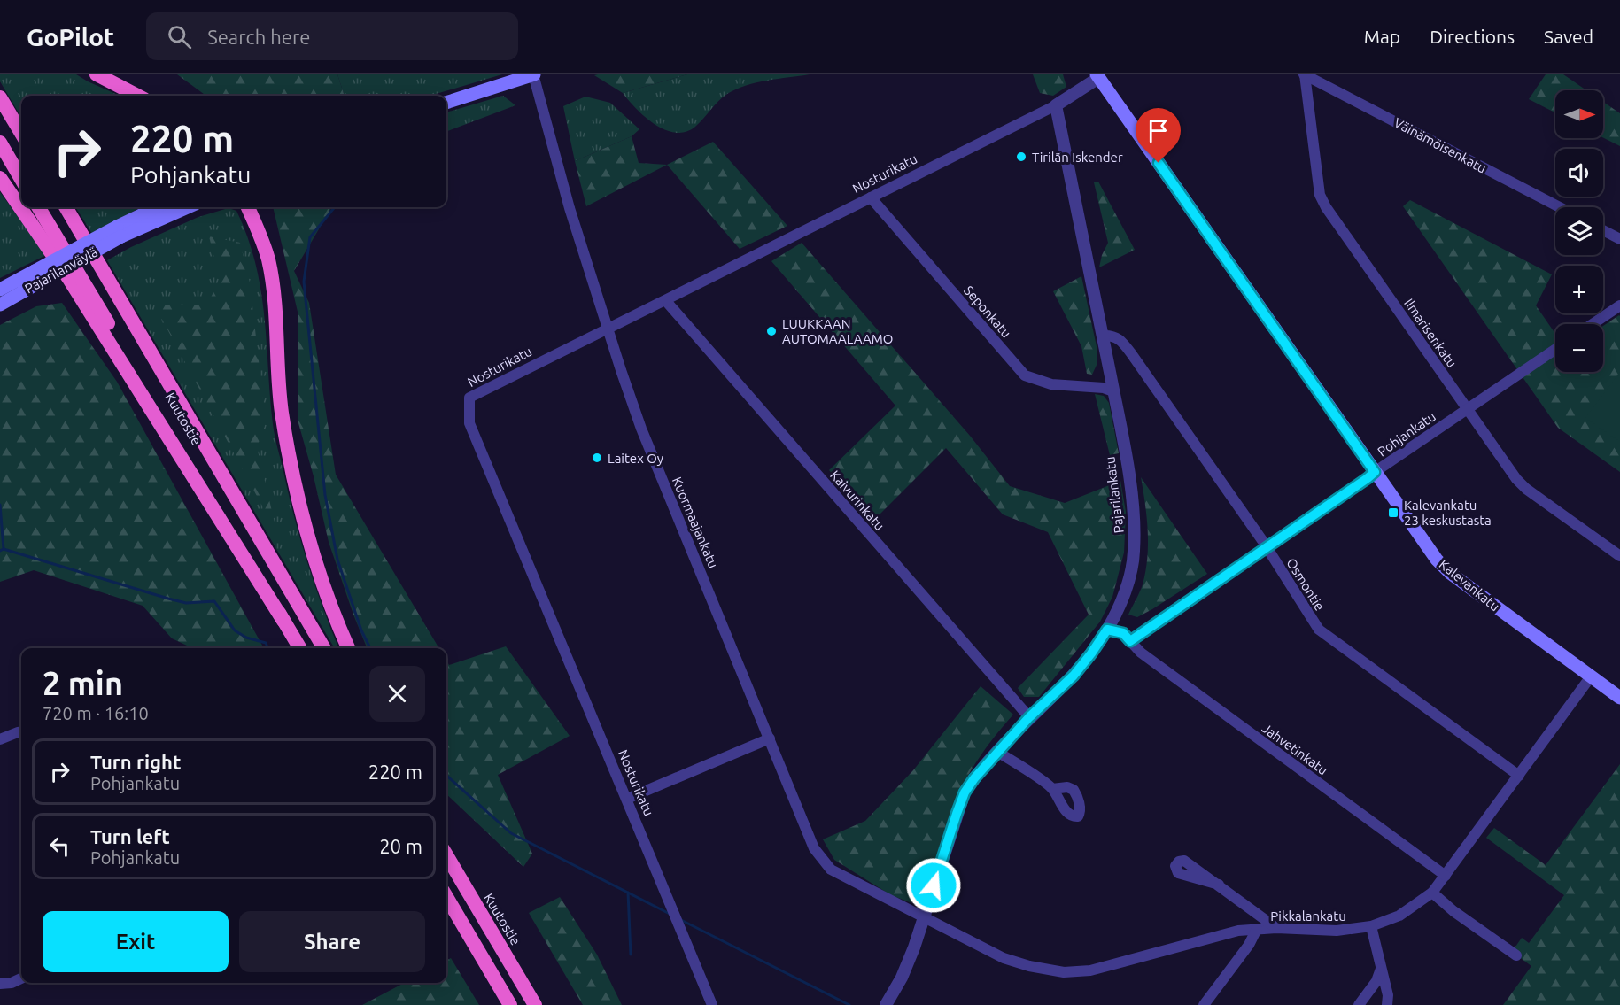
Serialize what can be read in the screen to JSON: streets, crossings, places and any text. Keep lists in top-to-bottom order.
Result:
{
  "streets": {
    "highway": ["Kuutostie"],
    "main road": ["Pajarilanväylä", "Kalevankatu"],
    "street": [
      "Väinämöisenkatu",
      "Nosturikatu",
      "Seponkatu",
      "Ilmarisenkatu",
      "Pohjankatu",
      "Pajarilankatu",
      "Kaivurinkatu",
      "Kuormaajankatu",
      "Osmontie",
      "Jahvetinkatu",
      "Pikkalankatu"
    ]
  },
  "crossings": [
    ["Väinämöisenkatu", "Ilmarisenkatu"],
    ["Nosturikatu", "Seponkatu"],
    ["Nosturikatu", "Pajarilankatu"],
    ["Nosturikatu", "Kaivurinkatu"],
    ["Nosturikatu", "Kuormaajankatu"],
    ["Nosturikatu", "Kalevankatu"],
    ["Seponkatu", "Pajarilankatu"],
    ["Ilmarisenkatu", "Pohjankatu"],
    ["Pohjankatu", "Osmontie"],
    ["Pohjankatu", "Kalevankatu"],
    ["Pohjankatu", "Jahvetinkatu"],
    ["Pajarilankatu", "Kaivurinkatu"],
    ["Pajarilankatu", "Kuormaajankatu"],
    ["Pajarilankatu", "Osmontie"],
    ["Pajarilankatu", "Pikkalankatu"],
    ["Kuormaajankatu", "Pikkalankatu"],
    ["Osmontie", "Pikkalankatu"],
    ["Kalevankatu", "Pikkalankatu"],
    ["Jahvetinkatu", "Pikkalankatu"]
  ],
  "places": {
    "other": ["Tirilän Iskender", "LUUKKAAN AUTOMAALAAMO", "Laitex Oy"],
    "transit": ["Kalevankatu 23 keskustasta"]
  },
  "north": "right",
  "page": {
    "header": "GoPilot",
    "search": "Search here",
    "nav": ["Map", "Directions", "Saved"],
    "map_buttons": ["+", "−"],
    "turn": ["220 m", "Pohjankatu"],
    "heading": ["2 min", "720 m · 16:10"],
    "list": [
      {
        "name": "Turn right",
        "note": "Pohjankatu",
        "value": "220 m"
      },
      {
        "name": "Turn left",
        "note": "Pohjankatu",
        "value": "20 m"
      }
    ],
    "buttons": ["Exit", "Share"]
  }
}
